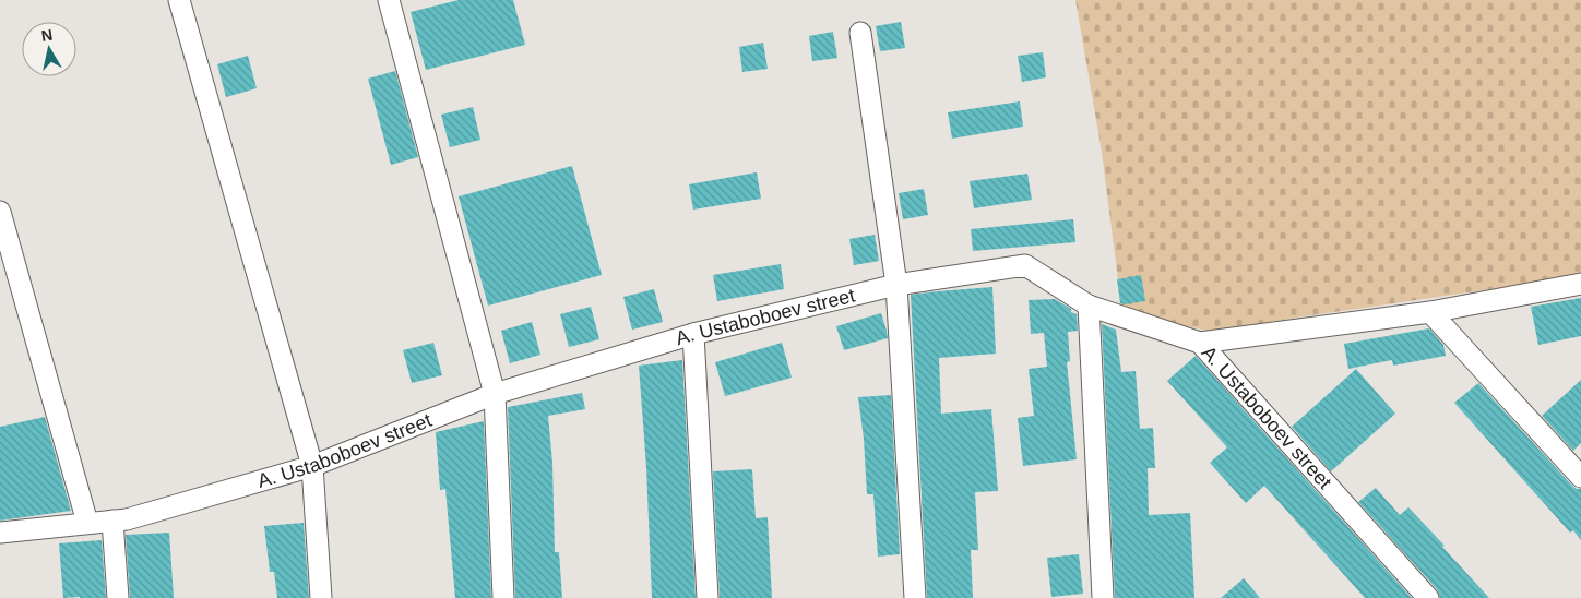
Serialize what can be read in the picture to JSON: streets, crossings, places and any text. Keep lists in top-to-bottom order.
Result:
{
  "streets": {
    "street": ["A. Ustaboboev street"]
  },
  "north": "top"
}
